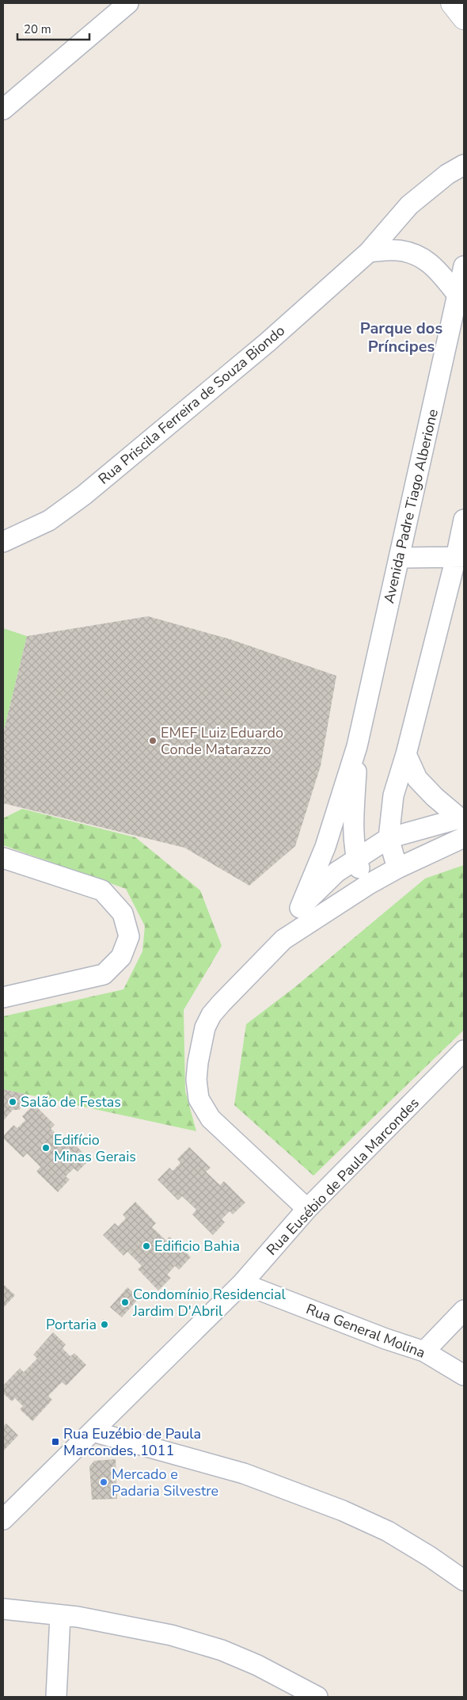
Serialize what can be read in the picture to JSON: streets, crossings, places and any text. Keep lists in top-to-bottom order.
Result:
{
  "streets": {
    "street": [
      "Rua Priscila Ferreira de Souza Biondo",
      "Avenida Padre Tiago Alberione",
      "Rua Eusébio de Paula Marcondes",
      "Rua General Molina"
    ]
  },
  "crossings": [
    ["Rua Eusébio de Paula Marcondes", "Rua General Molina"]
  ],
  "districts": ["Parque dos Príncipes"],
  "places": {
    "other": [
      "EMEF Luiz Eduardo Conde Matarazzo",
      "Salão de Festas",
      "Edifício Minas Gerais",
      "Edificio Bahia",
      "Condomínio Residencial Jardim D'Abril",
      "Portaria",
      "Mercado e Padaria Silvestre"
    ],
    "transit": ["Rua Euzébio de Paula Marcondes, 1011"]
  },
  "scale_bar": "20 m"
}
